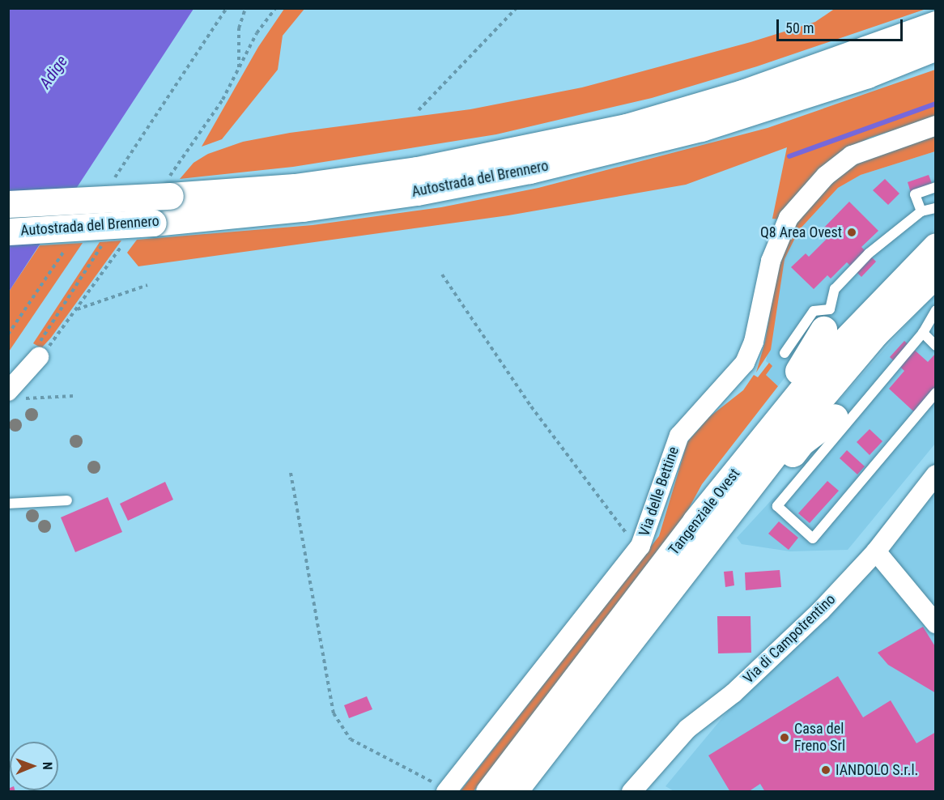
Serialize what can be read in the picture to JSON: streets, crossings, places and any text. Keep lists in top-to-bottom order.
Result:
{
  "streets": {
    "highway": ["Autostrada del Brennero", "Tangenziale Ovest"],
    "street": ["Via delle Bettine", "Via di Campotrentino"]
  },
  "water": ["Adige"],
  "places": ["Q8 Area Ovest", "Casa del Freno Srl", "IANDOLO S.r.l."],
  "scale_bar": "50 m",
  "north": "right"
}
